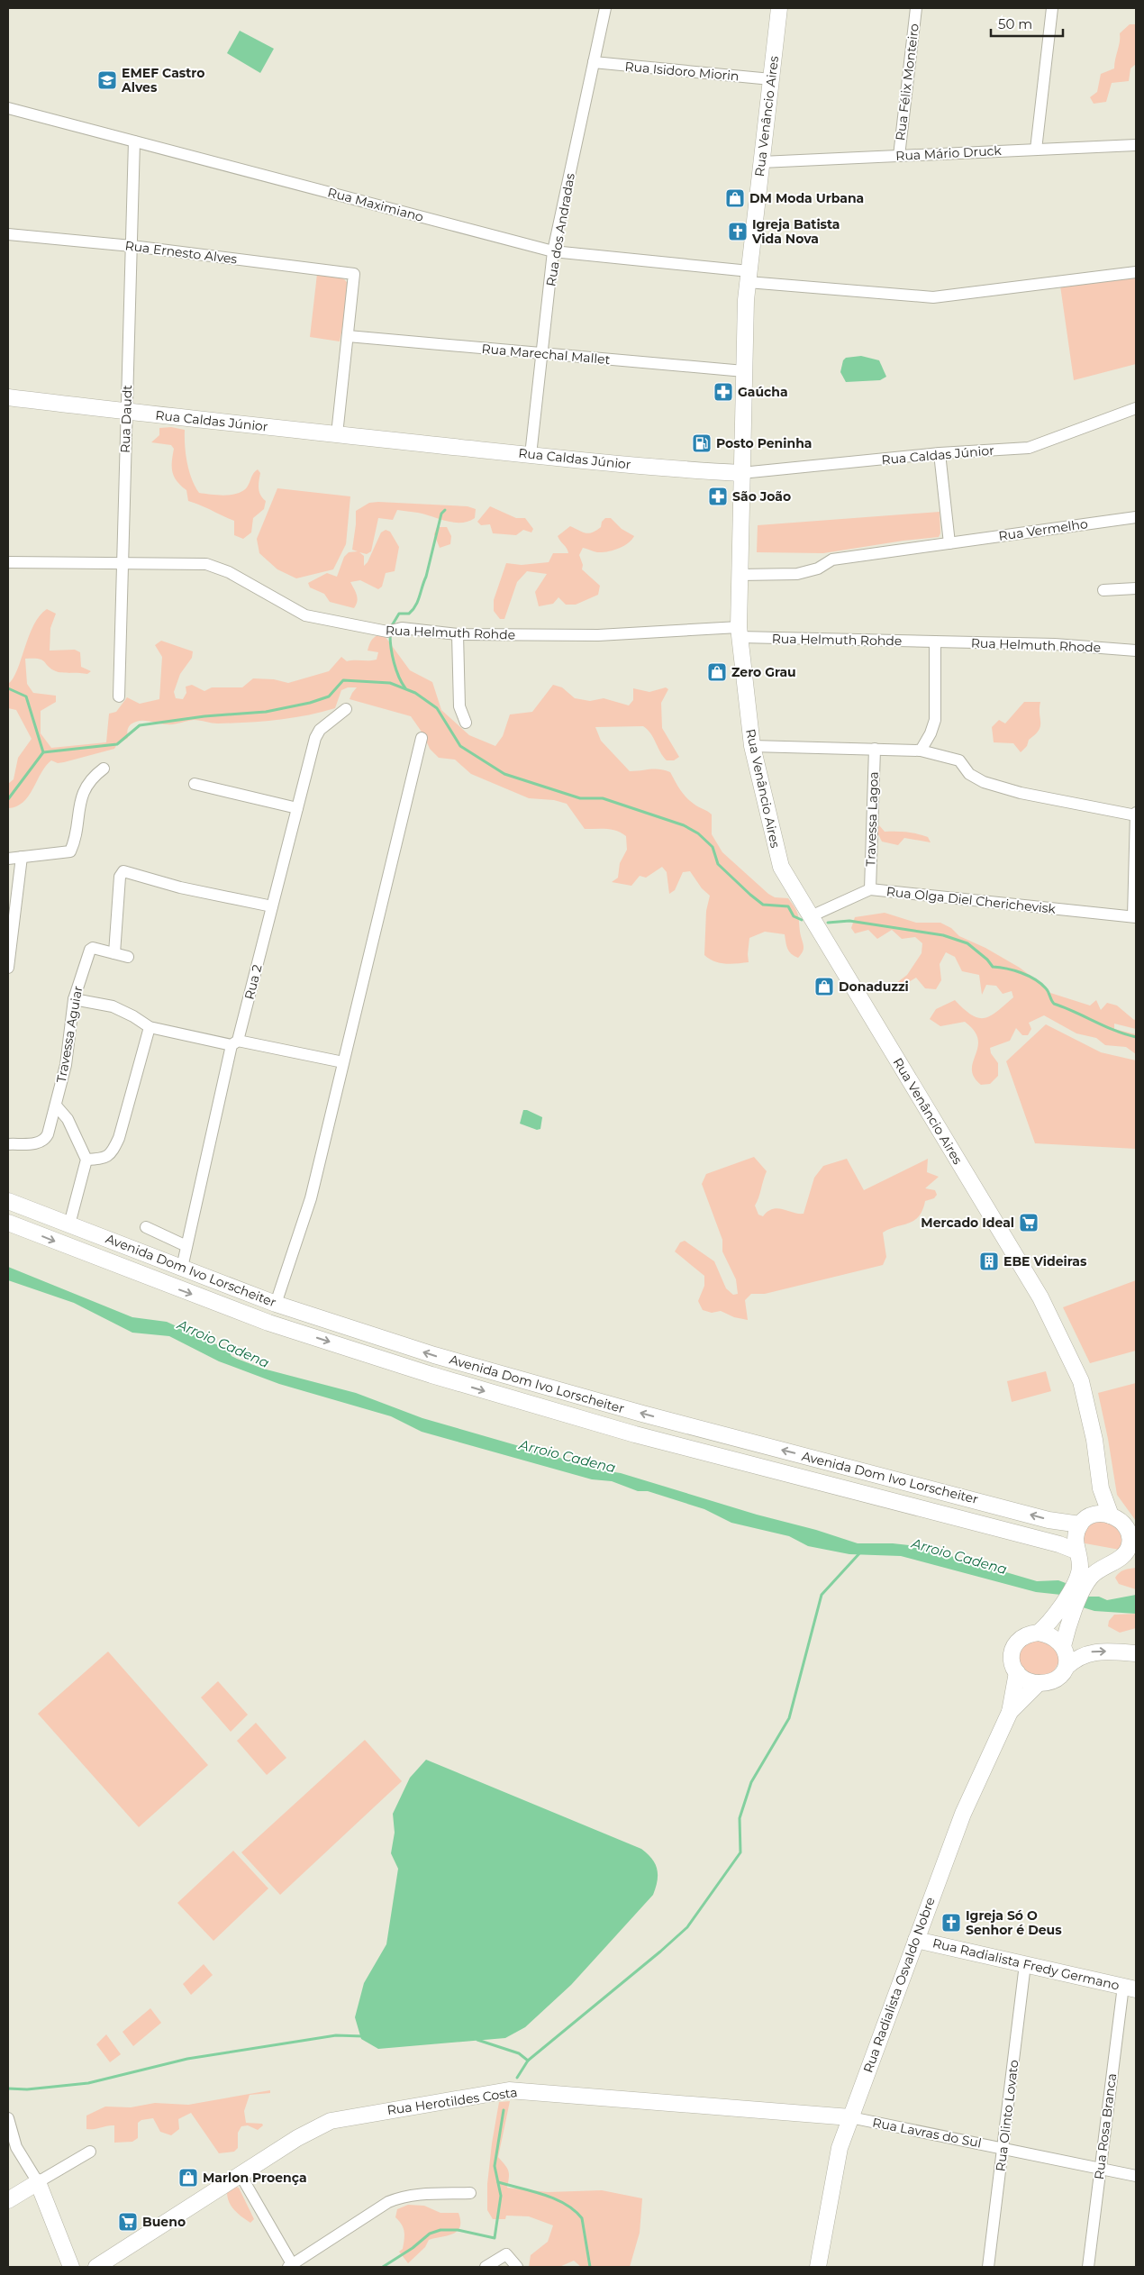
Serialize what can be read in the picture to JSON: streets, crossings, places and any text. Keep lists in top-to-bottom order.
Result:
{
  "streets": {
    "street": [
      "Rua Isidoro Miorin",
      "Rua Félix Monteiro",
      "Rua Venâncio Aires",
      "Rua Mário Druck",
      "Rua Maximiano",
      "Rua dos Andradas",
      "Rua Ernesto Alves",
      "Rua Marechal Mallet",
      "Rua Daudt",
      "Rua Caldas Júnior",
      "Rua Vermelho",
      "Rua Helmuth Rohde",
      "Rua Helmuth Rhode",
      "Travessa Lagoa",
      "Rua Olga Diel Cherichevisk",
      "Rua 2",
      "Travessa Aguiar",
      "Avenida Dom Ivo Lorscheiter",
      "Rua Radialista Fredy Germano",
      "Rua Radialista Osvaldo Nobre",
      "Rua Herotildes Costa",
      "Rua Olinto Lovato",
      "Rua Rosa Branca",
      "Rua Lavras do Sul"
    ]
  },
  "crossings": [
    ["Rua Isidoro Miorin", "Rua Venâncio Aires"],
    ["Rua Isidoro Miorin", "Rua dos Andradas"],
    ["Rua Félix Monteiro", "Rua Mário Druck"],
    ["Rua Venâncio Aires", "Rua Mário Druck"],
    ["Rua Venâncio Aires", "Rua Maximiano"],
    ["Rua Venâncio Aires", "Rua Marechal Mallet"],
    ["Rua Venâncio Aires", "Rua Caldas Júnior"],
    ["Rua Venâncio Aires", "Rua Vermelho"],
    ["Rua Venâncio Aires", "Rua Helmuth Rohde"],
    ["Rua Venâncio Aires", "Rua Olga Diel Cherichevisk"],
    ["Rua Venâncio Aires", "Avenida Dom Ivo Lorscheiter"],
    ["Rua Maximiano", "Rua dos Andradas"],
    ["Rua Maximiano", "Rua Daudt"],
    ["Rua dos Andradas", "Rua Marechal Mallet"],
    ["Rua dos Andradas", "Rua Caldas Júnior"],
    ["Rua Ernesto Alves", "Rua Marechal Mallet"],
    ["Rua Ernesto Alves", "Rua Daudt"],
    ["Rua Daudt", "Rua Caldas Júnior"],
    ["Rua Daudt", "Rua Helmuth Rohde"],
    ["Rua Helmuth Rohde", "Rua Helmuth Rhode"],
    ["Travessa Lagoa", "Rua Olga Diel Cherichevisk"],
    ["Rua 2", "Avenida Dom Ivo Lorscheiter"],
    ["Rua Radialista Fredy Germano", "Rua Radialista Osvaldo Nobre"],
    ["Rua Radialista Fredy Germano", "Rua Olinto Lovato"],
    ["Rua Radialista Fredy Germano", "Rua Rosa Branca"],
    ["Rua Radialista Osvaldo Nobre", "Rua Herotildes Costa"],
    ["Rua Radialista Osvaldo Nobre", "Rua Lavras do Sul"],
    ["Rua Herotildes Costa", "Rua Lavras do Sul"],
    ["Rua Olinto Lovato", "Rua Lavras do Sul"],
    ["Rua Rosa Branca", "Rua Lavras do Sul"]
  ],
  "water": ["Arroio Cadena"],
  "places": {
    "school or university": ["EMEF Castro Alves"],
    "shop": [
      "DM Moda Urbana",
      "Zero Grau",
      "Donaduzzi",
      "Marlon Proença"
    ],
    "church": ["Igreja Batista Vida Nova", "Igreja Só O Senhor é Deus"],
    "pharmacy": ["Gaúcha", "São João"],
    "fuel station": ["Posto Peninha"],
    "supermarket": ["Mercado Ideal", "Bueno"],
    "building": ["EBE Videiras"]
  },
  "scale_bar": "50 m"
}
